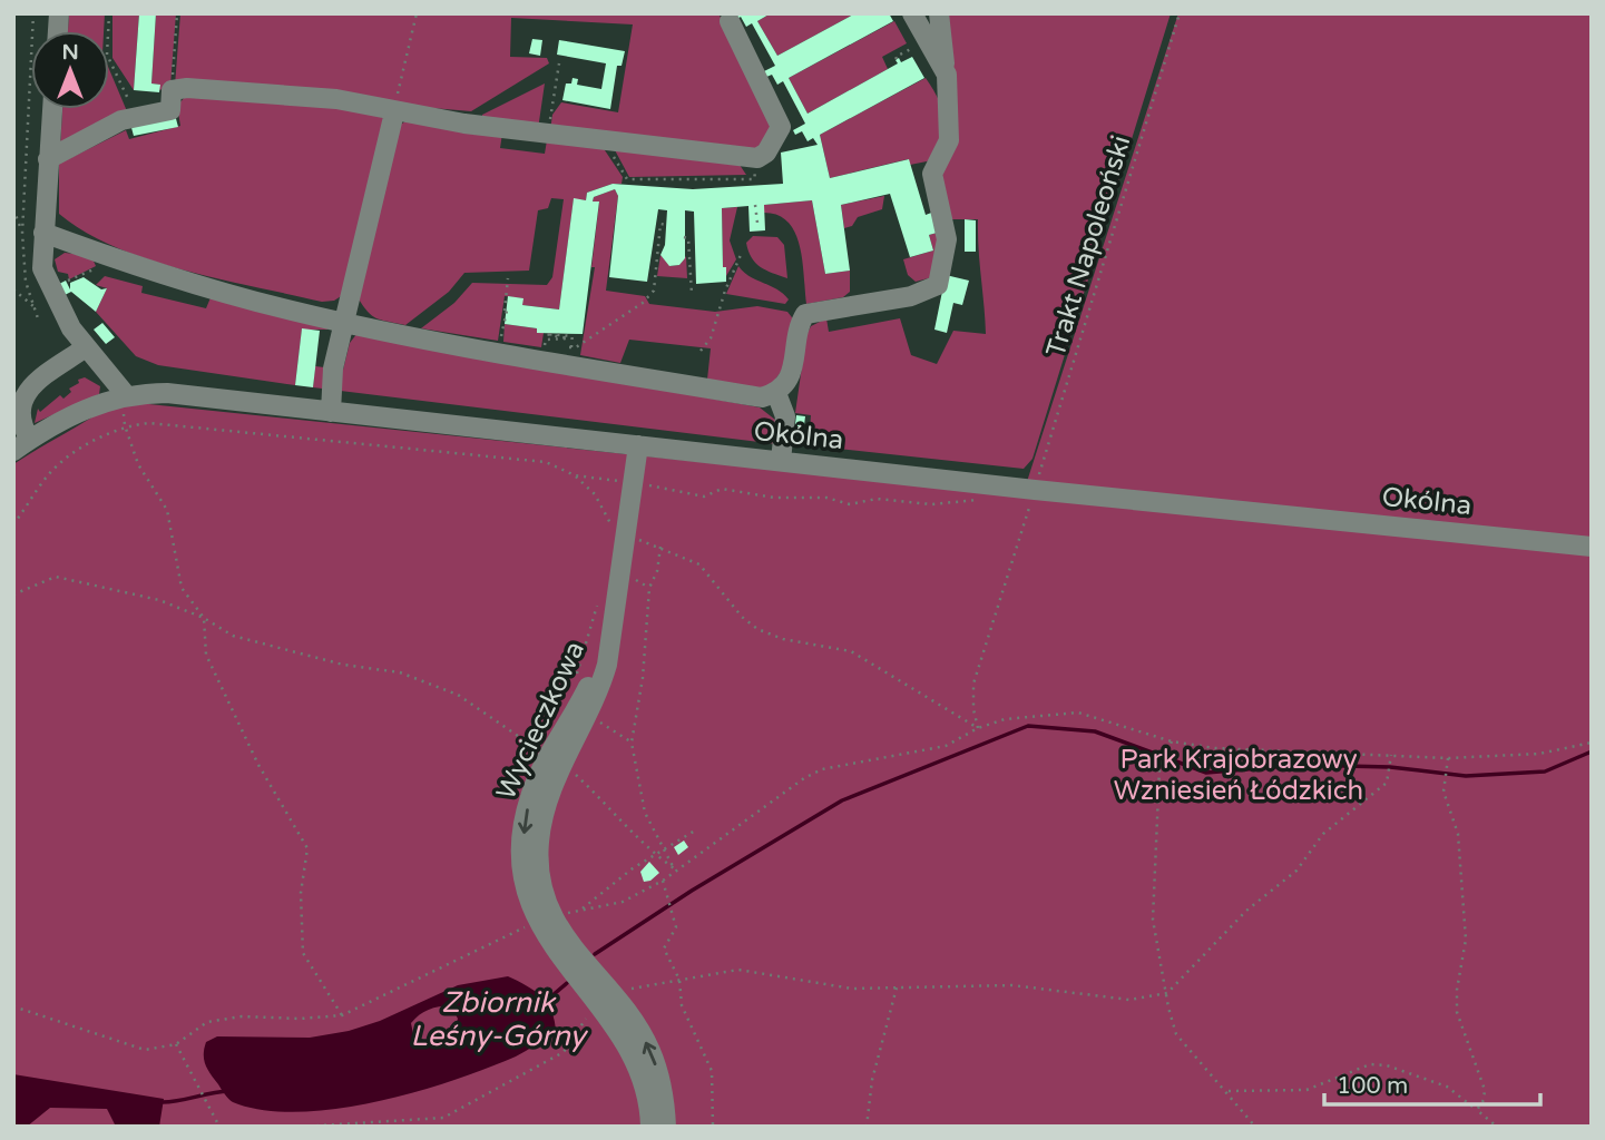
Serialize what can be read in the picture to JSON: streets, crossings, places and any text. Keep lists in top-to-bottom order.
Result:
{
  "streets": {
    "street": ["Okólna", "Wycieczkowa"],
    "path": ["Trakt Napoleoński"]
  },
  "crossings": [
    ["Trakt Napoleoński", "Okólna"],
    ["Okólna", "Wycieczkowa"]
  ],
  "water": ["Zbiornik Leśny-Górny"],
  "parks": ["Park Krajobrazowy Wzniesień Łódzkich"],
  "scale_bar": "100 m",
  "north": "top"
}
